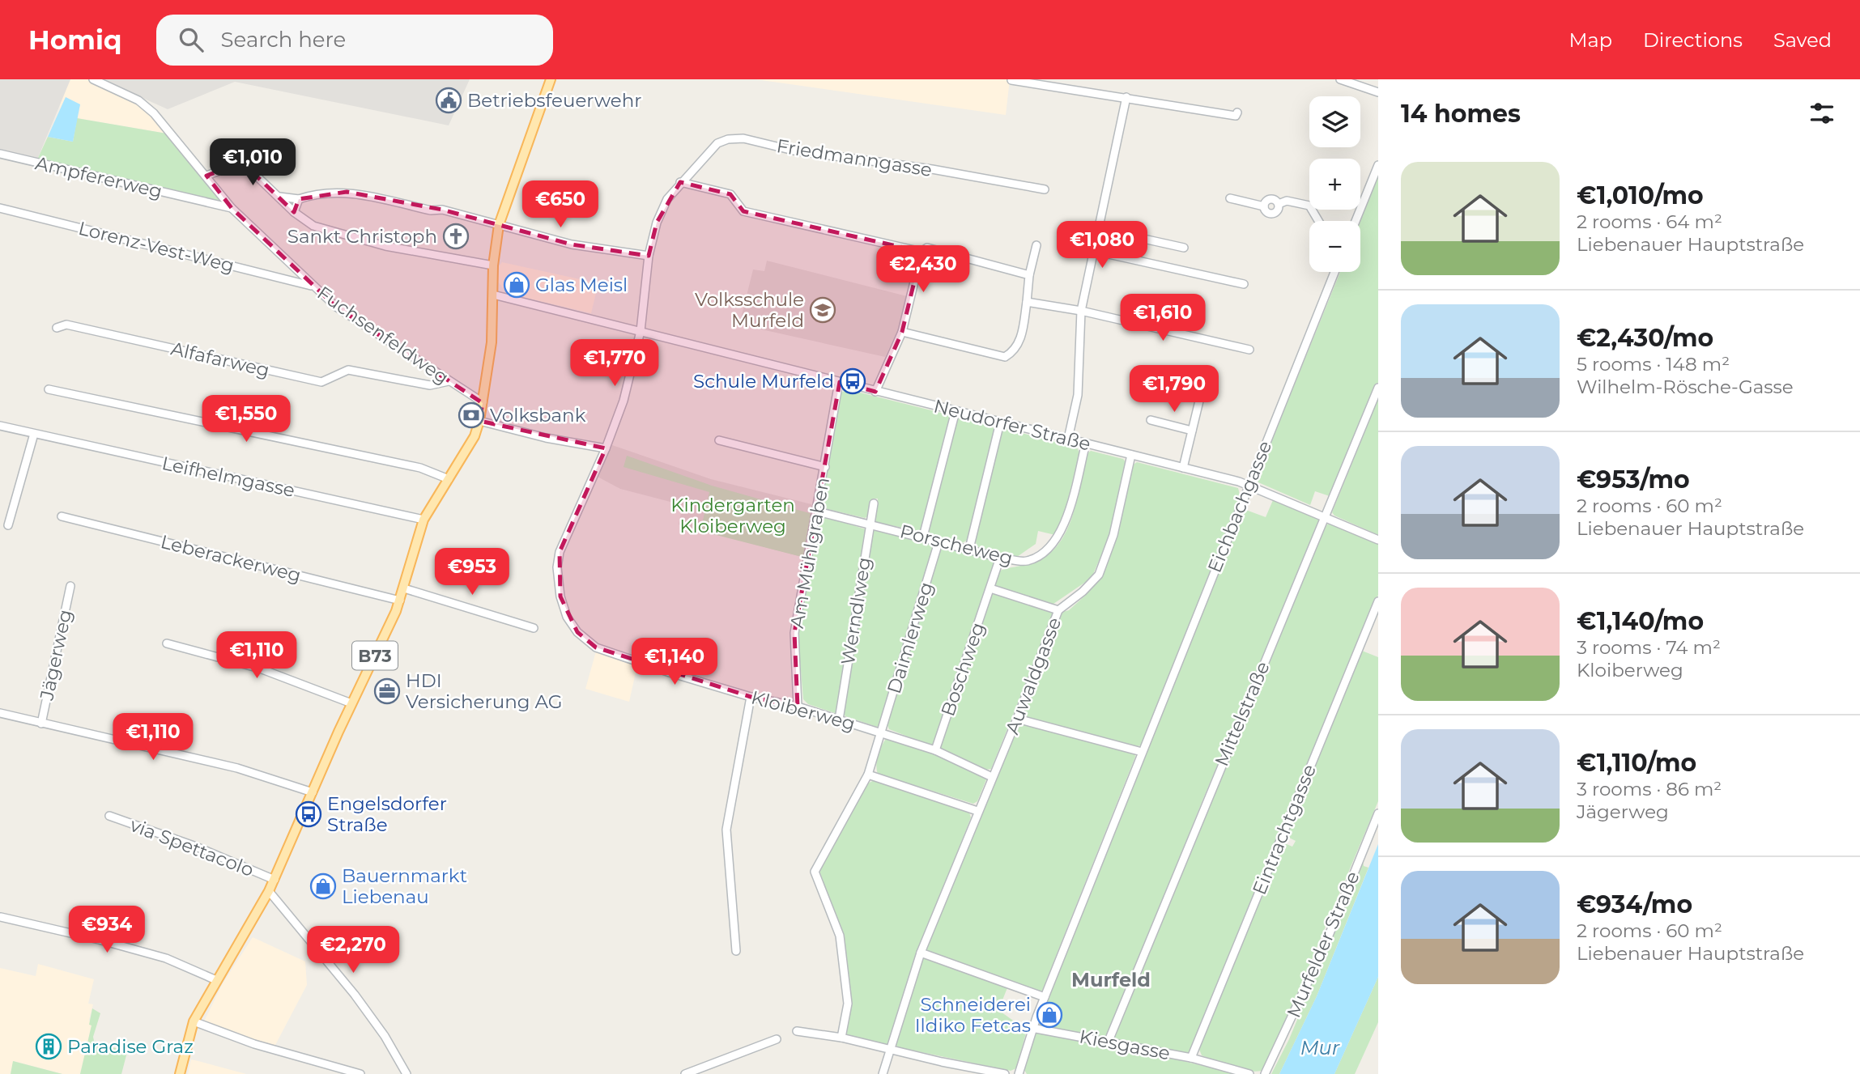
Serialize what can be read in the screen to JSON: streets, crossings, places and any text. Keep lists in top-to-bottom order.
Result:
{
  "streets": {
    "main road": ["B73"],
    "street": [
      "Friedmanngasse",
      "Ampfererweg",
      "Lorenz-Vest-Weg",
      "Fuchsenfeldweg",
      "Alfafarweg",
      "Neudorfer Straße",
      "Leifhelmgasse",
      "Eichbachgasse",
      "Porscheweg",
      "Am Mühlgraben",
      "Leberackerweg",
      "Werndlweg",
      "Daimlerweg",
      "Jägerweg",
      "Boschweg",
      "Auwaldgasse",
      "Kloiberweg",
      "Mittelstraße",
      "Eintrachtgasse",
      "via Spettacolo",
      "Murfelder Straße",
      "Kiesgasse"
    ]
  },
  "crossings": [
    ["Ampfererweg", "Fuchsenfeldweg"],
    ["Lorenz-Vest-Weg", "Fuchsenfeldweg"],
    ["Fuchsenfeldweg", "Alfafarweg"],
    ["Fuchsenfeldweg", "B73"],
    ["Neudorfer Straße", "Eichbachgasse"],
    ["Neudorfer Straße", "Porscheweg"],
    ["Neudorfer Straße", "Am Mühlgraben"],
    ["Neudorfer Straße", "B73"],
    ["Neudorfer Straße", "Auwaldgasse"],
    ["Neudorfer Straße", "Mittelstraße"],
    ["Leifhelmgasse", "B73"],
    ["Eichbachgasse", "Kiesgasse"],
    ["Porscheweg", "Am Mühlgraben"],
    ["Porscheweg", "Werndlweg"],
    ["Porscheweg", "Daimlerweg"],
    ["Porscheweg", "Boschweg"],
    ["Am Mühlgraben", "Kloiberweg"],
    ["Leberackerweg", "B73"],
    ["Werndlweg", "Kloiberweg"],
    ["Daimlerweg", "Kloiberweg"],
    ["Jägerweg", "B73"],
    ["B73", "via Spettacolo"],
    ["Boschweg", "Kloiberweg"],
    ["Auwaldgasse", "Kloiberweg"],
    ["Mittelstraße", "Kiesgasse"],
    ["Eintrachtgasse", "Kiesgasse"]
  ],
  "districts": ["Murfeld"],
  "water": ["Mur"],
  "parks": ["Kindergarten Kloiberweg"],
  "places": {
    "public building": ["Betriebsfeuerwehr"],
    "church": ["Sankt Christoph"],
    "shop": ["Glas Meisl", "Bauernmarkt Liebenau", "Schneiderei Ildiko Fetcas"],
    "school or university": ["Volksschule Murfeld"],
    "bus stop": ["Schule Murfeld", "Engelsdorfer Straße"],
    "bank": ["Volksbank"],
    "office": ["HDI Versicherung AG"],
    "building": ["Paradise Graz"]
  },
  "page": {
    "header": "Homiq",
    "search": "Search here",
    "nav": ["Map", "Directions", "Saved"],
    "heading": "14 homes",
    "map_buttons": ["+", "−"],
    "price": [
      "€1,010",
      "€650",
      "€1,080",
      "€2,430",
      "€1,610",
      "€1,770",
      "€1,790",
      "€1,550",
      "€953",
      "€1,110",
      "€1,140",
      "€1,110",
      "€934",
      "€2,270"
    ],
    "list": [
      {
        "name": "€1,010/mo",
        "note": "2 rooms · 64 m² · Liebenauer Hauptstraße"
      },
      {
        "name": "€2,430/mo",
        "note": "5 rooms · 148 m² · Wilhelm-Rösche-Gasse"
      },
      {
        "name": "€953/mo",
        "note": "2 rooms · 60 m² · Liebenauer Hauptstraße"
      },
      {
        "name": "€1,140/mo",
        "note": "3 rooms · 74 m² · Kloiberweg"
      },
      {
        "name": "€1,110/mo",
        "note": "3 rooms · 86 m² · Jägerweg"
      },
      {
        "name": "€934/mo",
        "note": "2 rooms · 60 m² · Liebenauer Hauptstraße"
      }
    ]
  }
}
